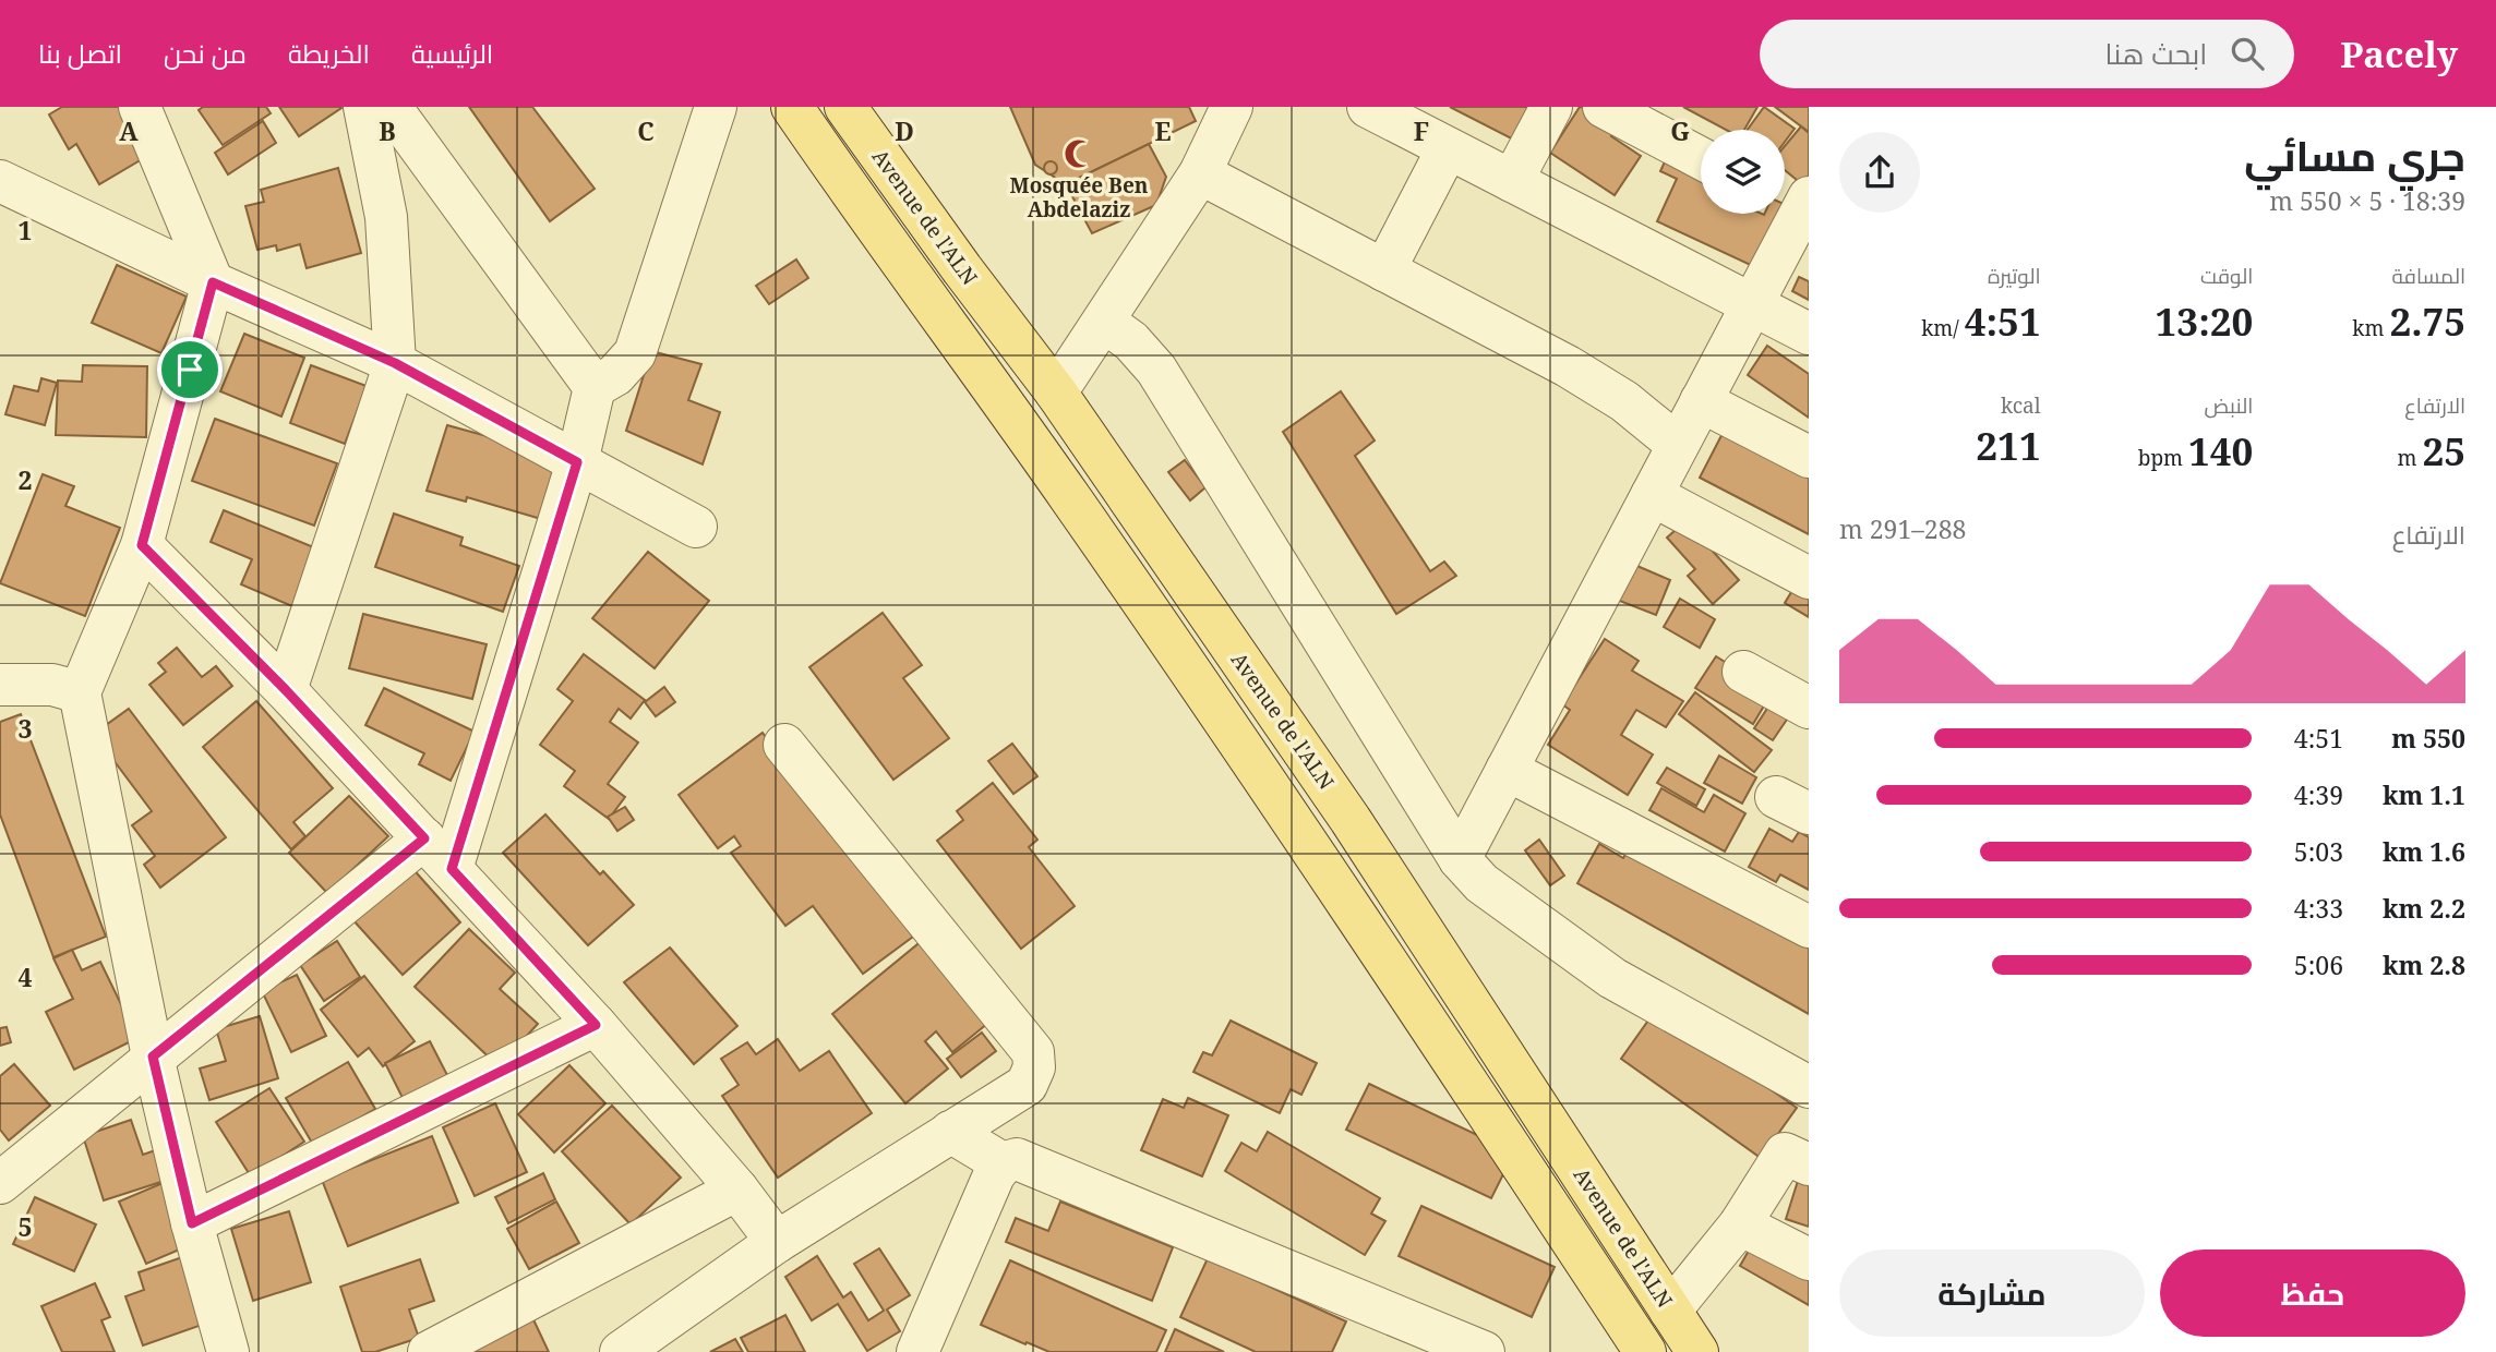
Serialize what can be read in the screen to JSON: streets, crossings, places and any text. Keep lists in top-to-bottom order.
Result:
{
  "streets": {
    "main road": ["Avenue de l'ALN"]
  },
  "places": {
    "mosque": ["Mosquée Ben Abdelaziz"]
  },
  "page": {
    "header": "Pacely",
    "search": "ابحث هنا",
    "nav": [
      "الرئيسية",
      "الخريطة",
      "من نحن",
      "اتصل بنا"
    ],
    "heading": ["جري مسائي", "18:39 · 5 × 550 m"],
    "stats": [
      ["المسافة", "2.75 km"],
      ["الوقت", "13:20"],
      ["الوتيرة", "4:51 /km"],
      ["الارتفاع", "25 m"],
      ["النبض", "140 bpm"],
      ["kcal", "211"]
    ],
    "chart": ["الارتفاع", "288–291 m"],
    "list": [
      {
        "name": "550 m",
        "note": "4:51"
      },
      {
        "name": "1.1 km",
        "note": "4:39"
      },
      {
        "name": "1.6 km",
        "note": "5:03"
      },
      {
        "name": "2.2 km",
        "note": "4:33"
      },
      {
        "name": "2.8 km",
        "note": "5:06"
      }
    ],
    "buttons": ["حفظ", "مشاركة"]
  },
  "grid": {
    "columns": [
      "A",
      "B",
      "C",
      "D",
      "E",
      "F",
      "G"
    ],
    "rows": [
      "1",
      "2",
      "3",
      "4",
      "5"
    ]
  }
}
